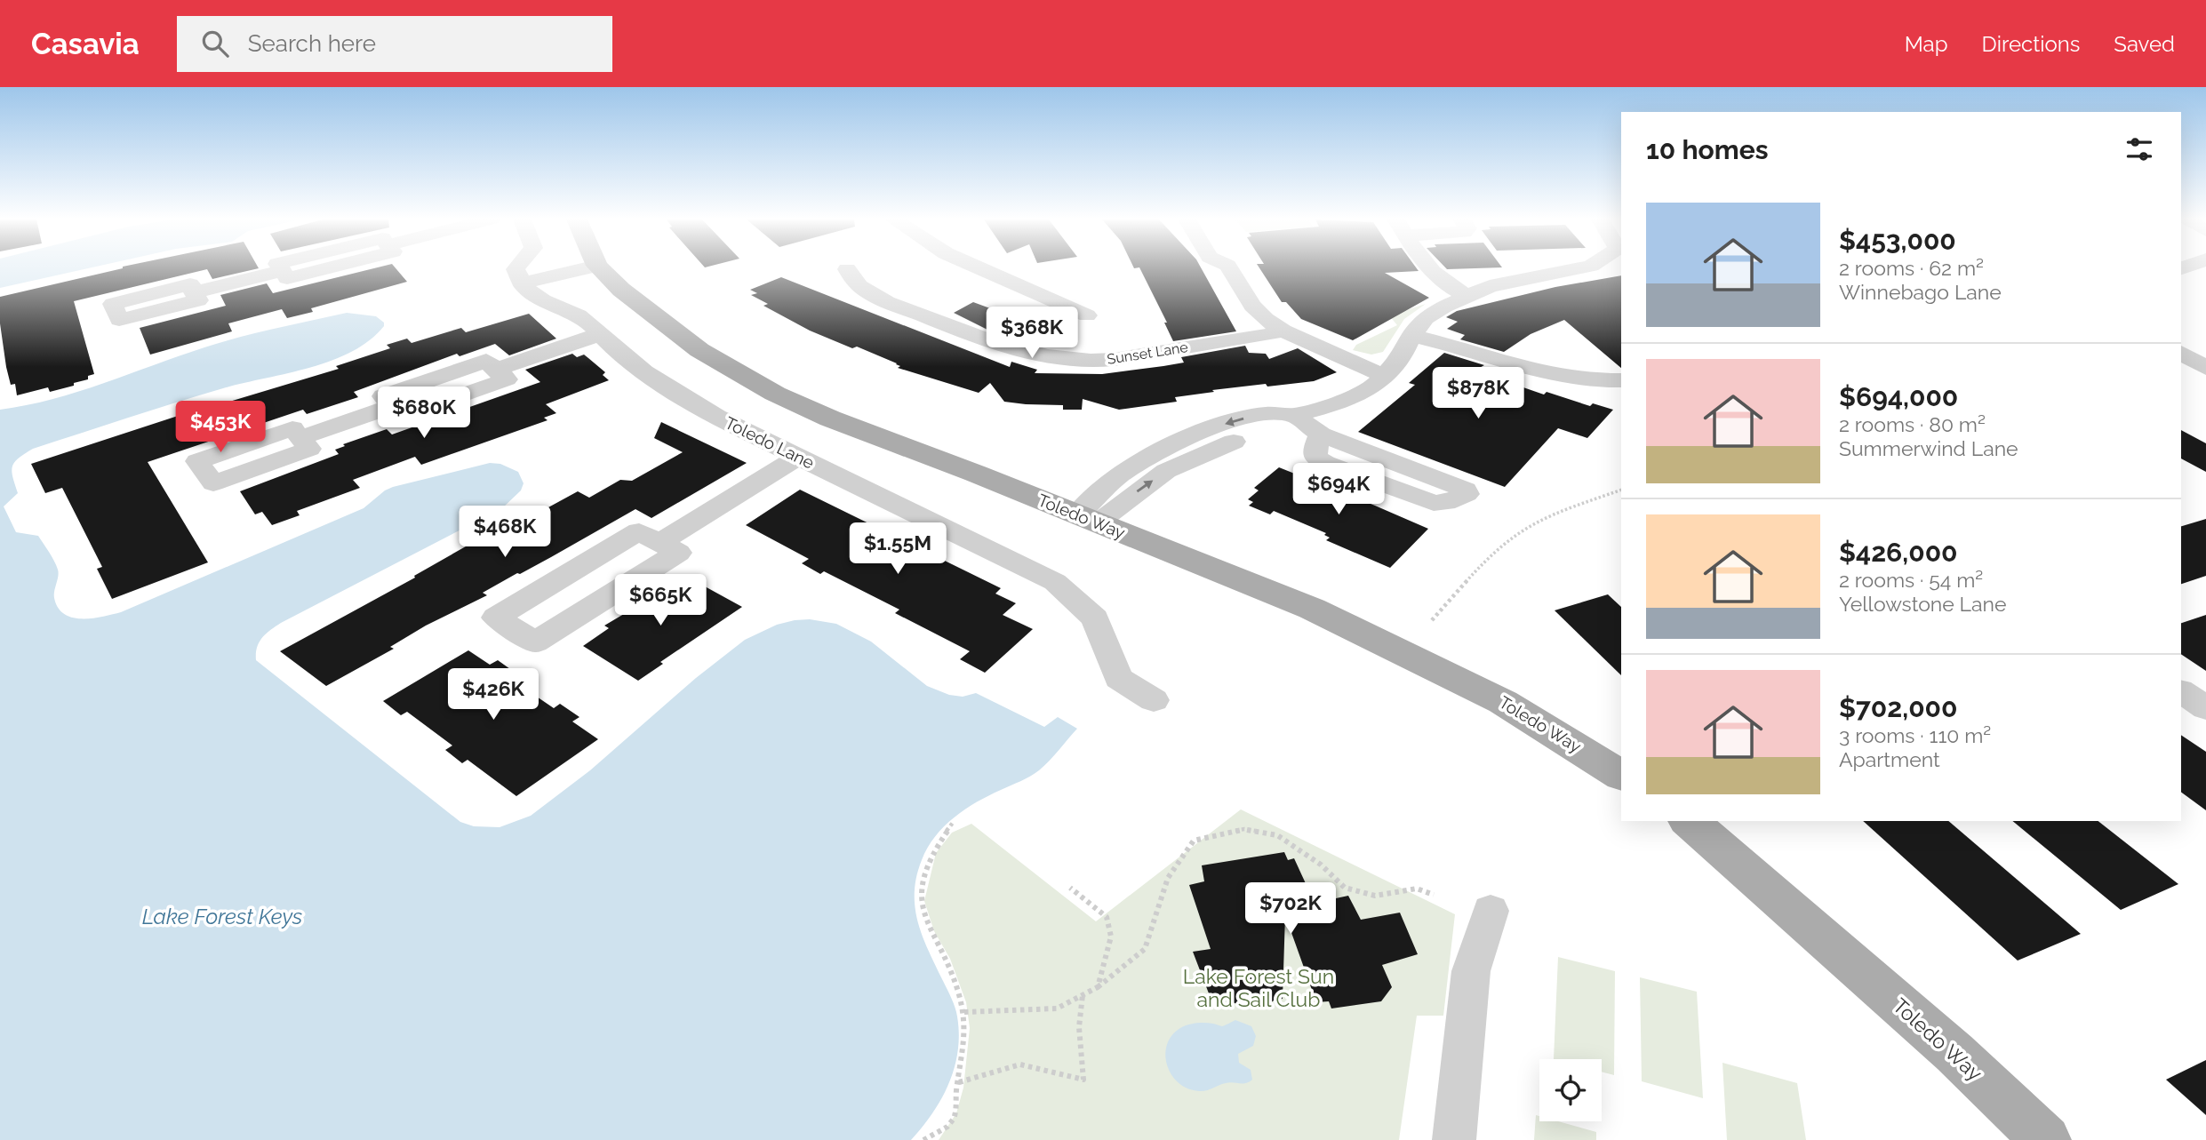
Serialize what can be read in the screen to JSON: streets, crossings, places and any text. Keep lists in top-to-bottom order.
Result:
{
  "streets": {
    "main road": ["Toledo Way"],
    "street": ["Sunset Lane", "Toledo Lane"]
  },
  "water": ["Lake Forest Keys"],
  "parks": ["Lake Forest Sun and Sail Club"],
  "page": {
    "header": "Casavia",
    "search": "Search here",
    "nav": ["Map", "Directions", "Saved"],
    "heading": "10 homes",
    "list": [
      {
        "name": "$453,000",
        "note": "2 rooms · 62 m² · Winnebago Lane"
      },
      {
        "name": "$694,000",
        "note": "2 rooms · 80 m² · Summerwind Lane"
      },
      {
        "name": "$426,000",
        "note": "2 rooms · 54 m² · Yellowstone Lane"
      },
      {
        "name": "$702,000",
        "note": "3 rooms · 110 m² · Apartment"
      }
    ],
    "price": [
      "$368K",
      "$878K",
      "$680K",
      "$453K",
      "$694K",
      "$468K",
      "$1.55M",
      "$665K",
      "$426K",
      "$702K"
    ]
  }
}
